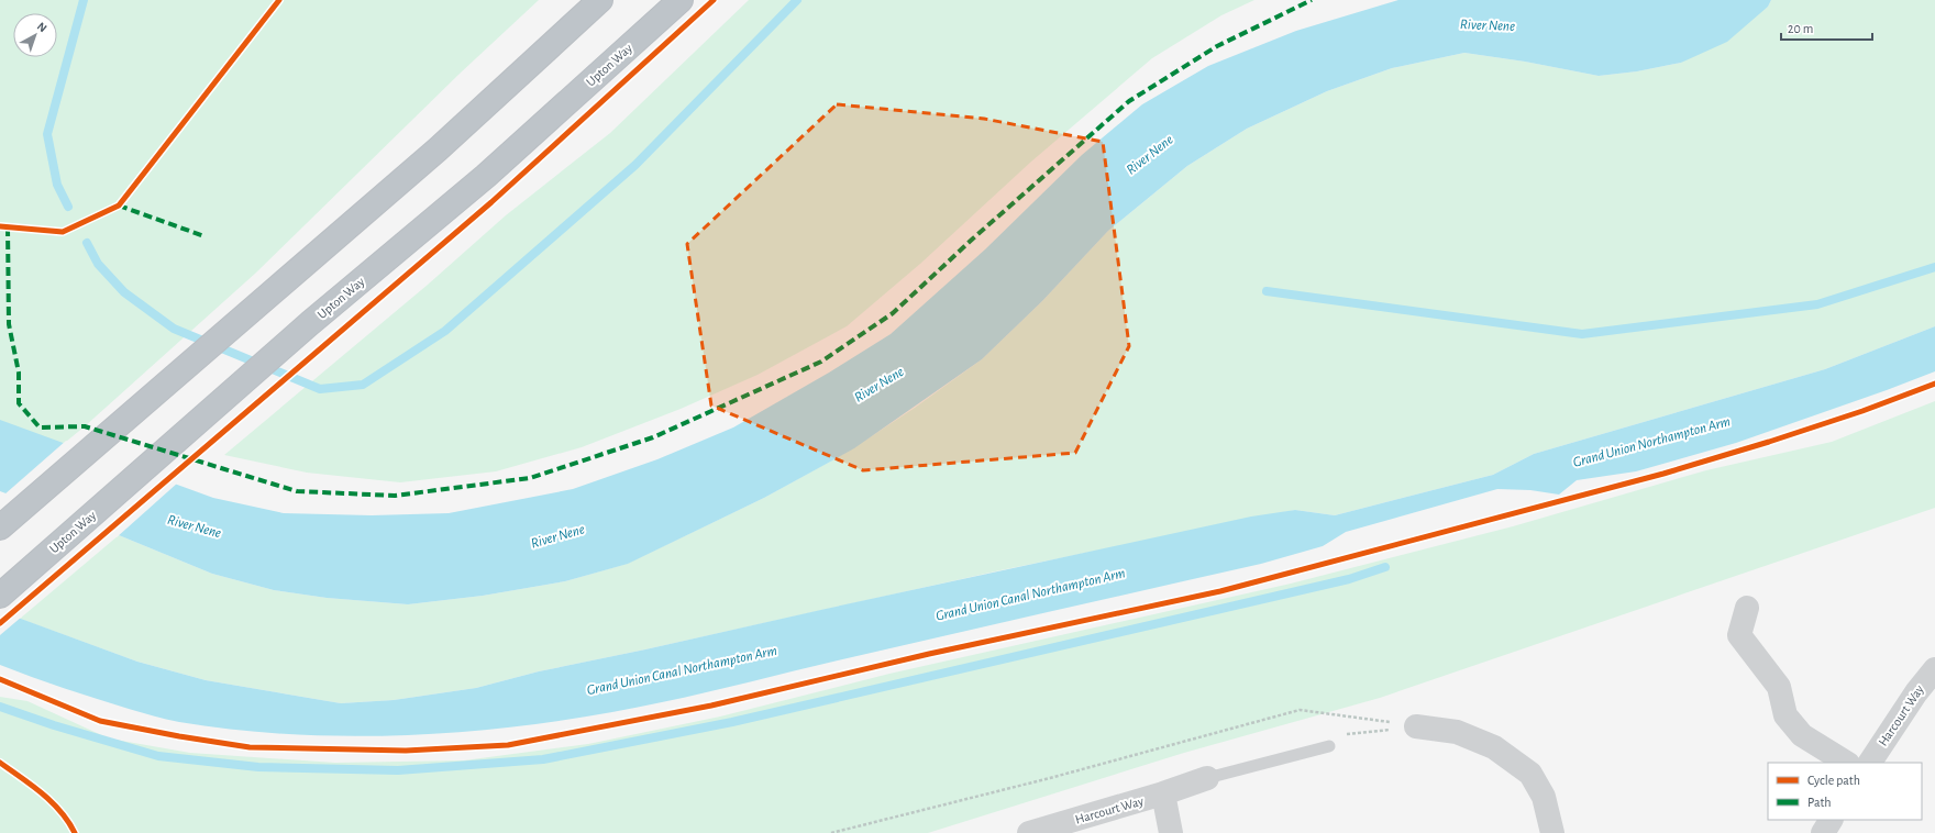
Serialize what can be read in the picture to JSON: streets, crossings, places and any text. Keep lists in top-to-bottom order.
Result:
{
  "streets": {
    "highway": ["Upton Way"],
    "street": ["Harcourt Way"]
  },
  "water": ["River Nene", "Grand Union Northampton Arm", "Grand Union Canal Northampton Arm"],
  "legend": ["Cycle path", "Path"],
  "scale_bar": "20 m",
  "north": "top right"
}
